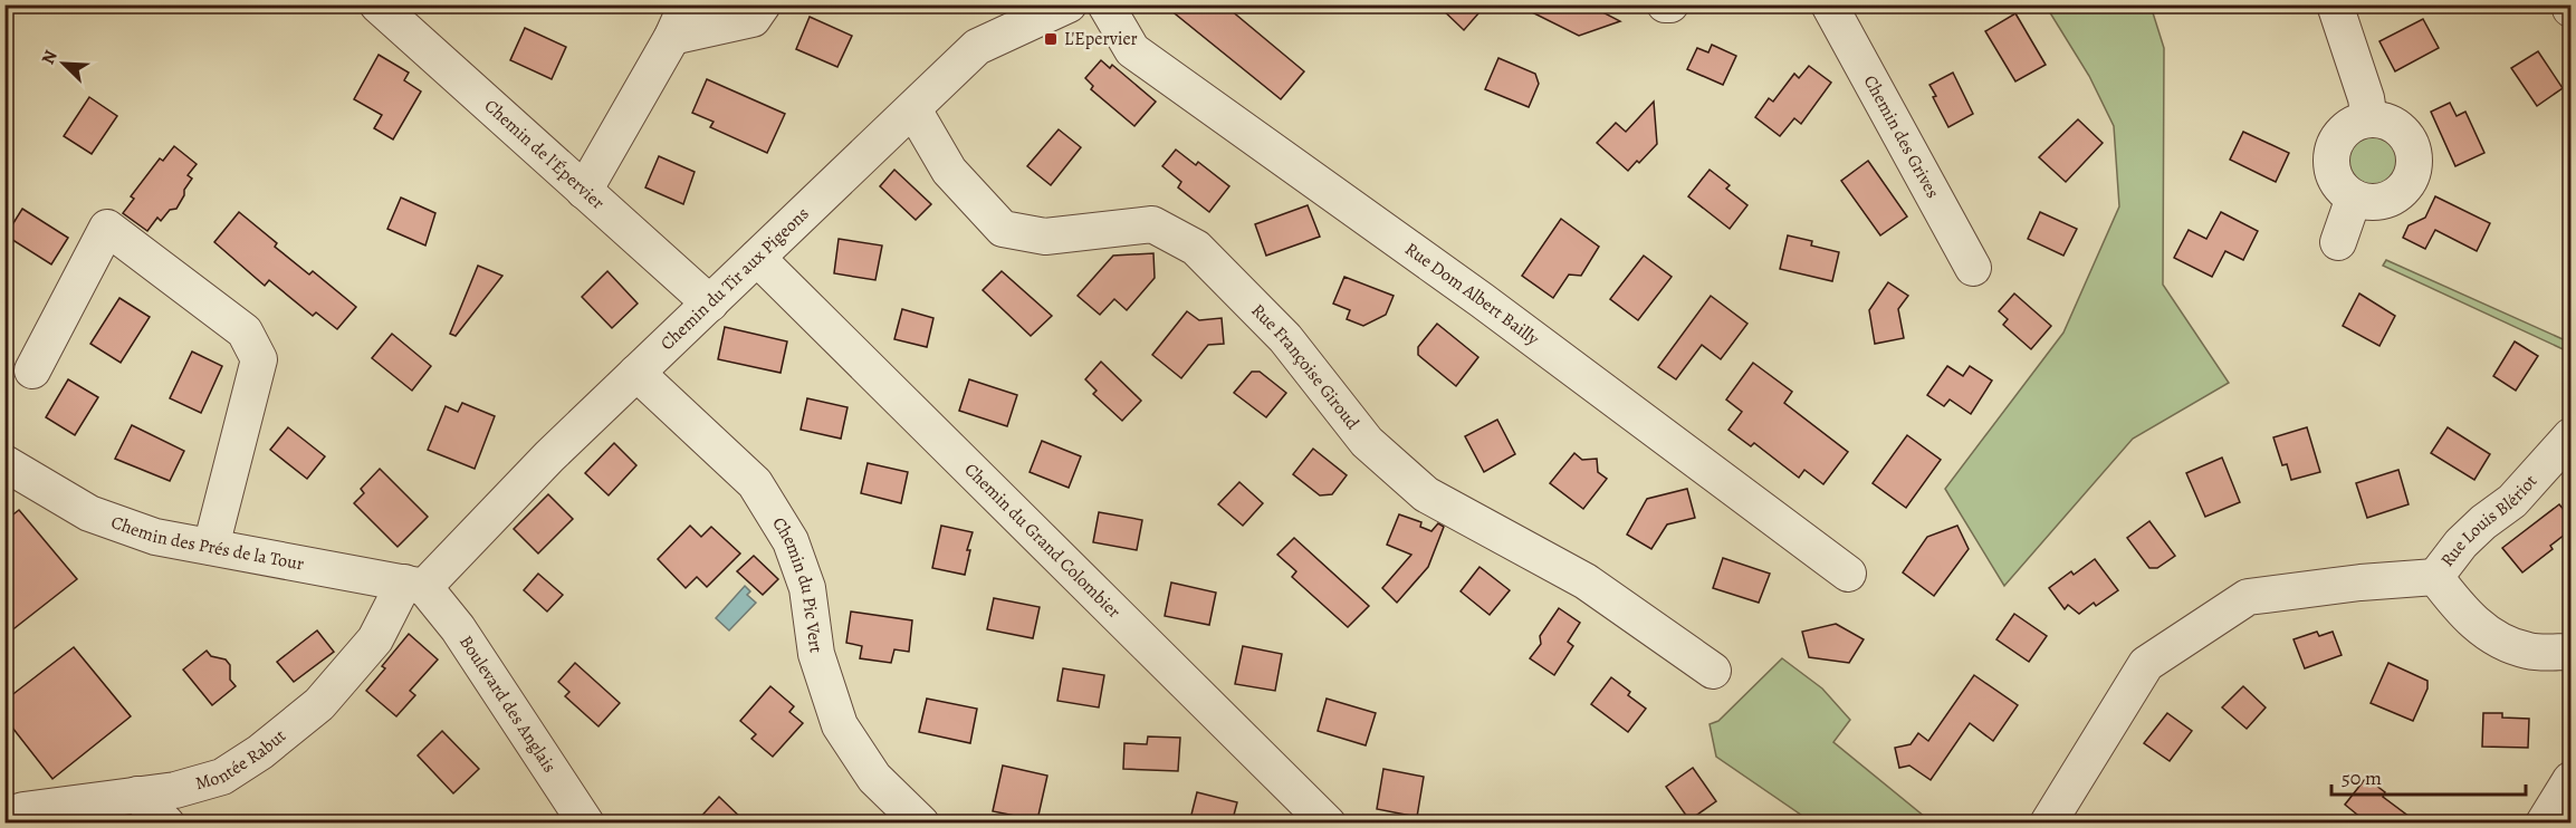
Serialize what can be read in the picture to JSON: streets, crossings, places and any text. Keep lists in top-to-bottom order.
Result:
{
  "streets": {
    "street": [
      "Chemin des Grives",
      "Chemin de l'Épervier",
      "Chemin du Tir aux Pigeons",
      "Rue Dom Albert Bailly",
      "Rue Françoise Giroud",
      "Rue Louis Blériot",
      "Chemin du Grand Colombier",
      "Chemin des Prés de la Tour",
      "Chemin du Pic Vert",
      "Boulevard des Anglais",
      "Montée Rabut"
    ]
  },
  "crossings": [
    ["Chemin de l'Épervier", "Chemin du Tir aux Pigeons"],
    ["Chemin du Tir aux Pigeons", "Rue Françoise Giroud"],
    ["Chemin du Tir aux Pigeons", "Chemin du Grand Colombier"],
    ["Chemin du Tir aux Pigeons", "Chemin des Prés de la Tour"],
    ["Chemin du Tir aux Pigeons", "Chemin du Pic Vert"],
    ["Chemin du Tir aux Pigeons", "Boulevard des Anglais"],
    ["Chemin du Tir aux Pigeons", "Montée Rabut"],
    ["Chemin des Prés de la Tour", "Boulevard des Anglais"],
    ["Chemin des Prés de la Tour", "Montée Rabut"],
    ["Boulevard des Anglais", "Montée Rabut"]
  ],
  "places": {
    "transit": ["L'Epervier"]
  },
  "scale_bar": "50 m",
  "north": "top left"
}
